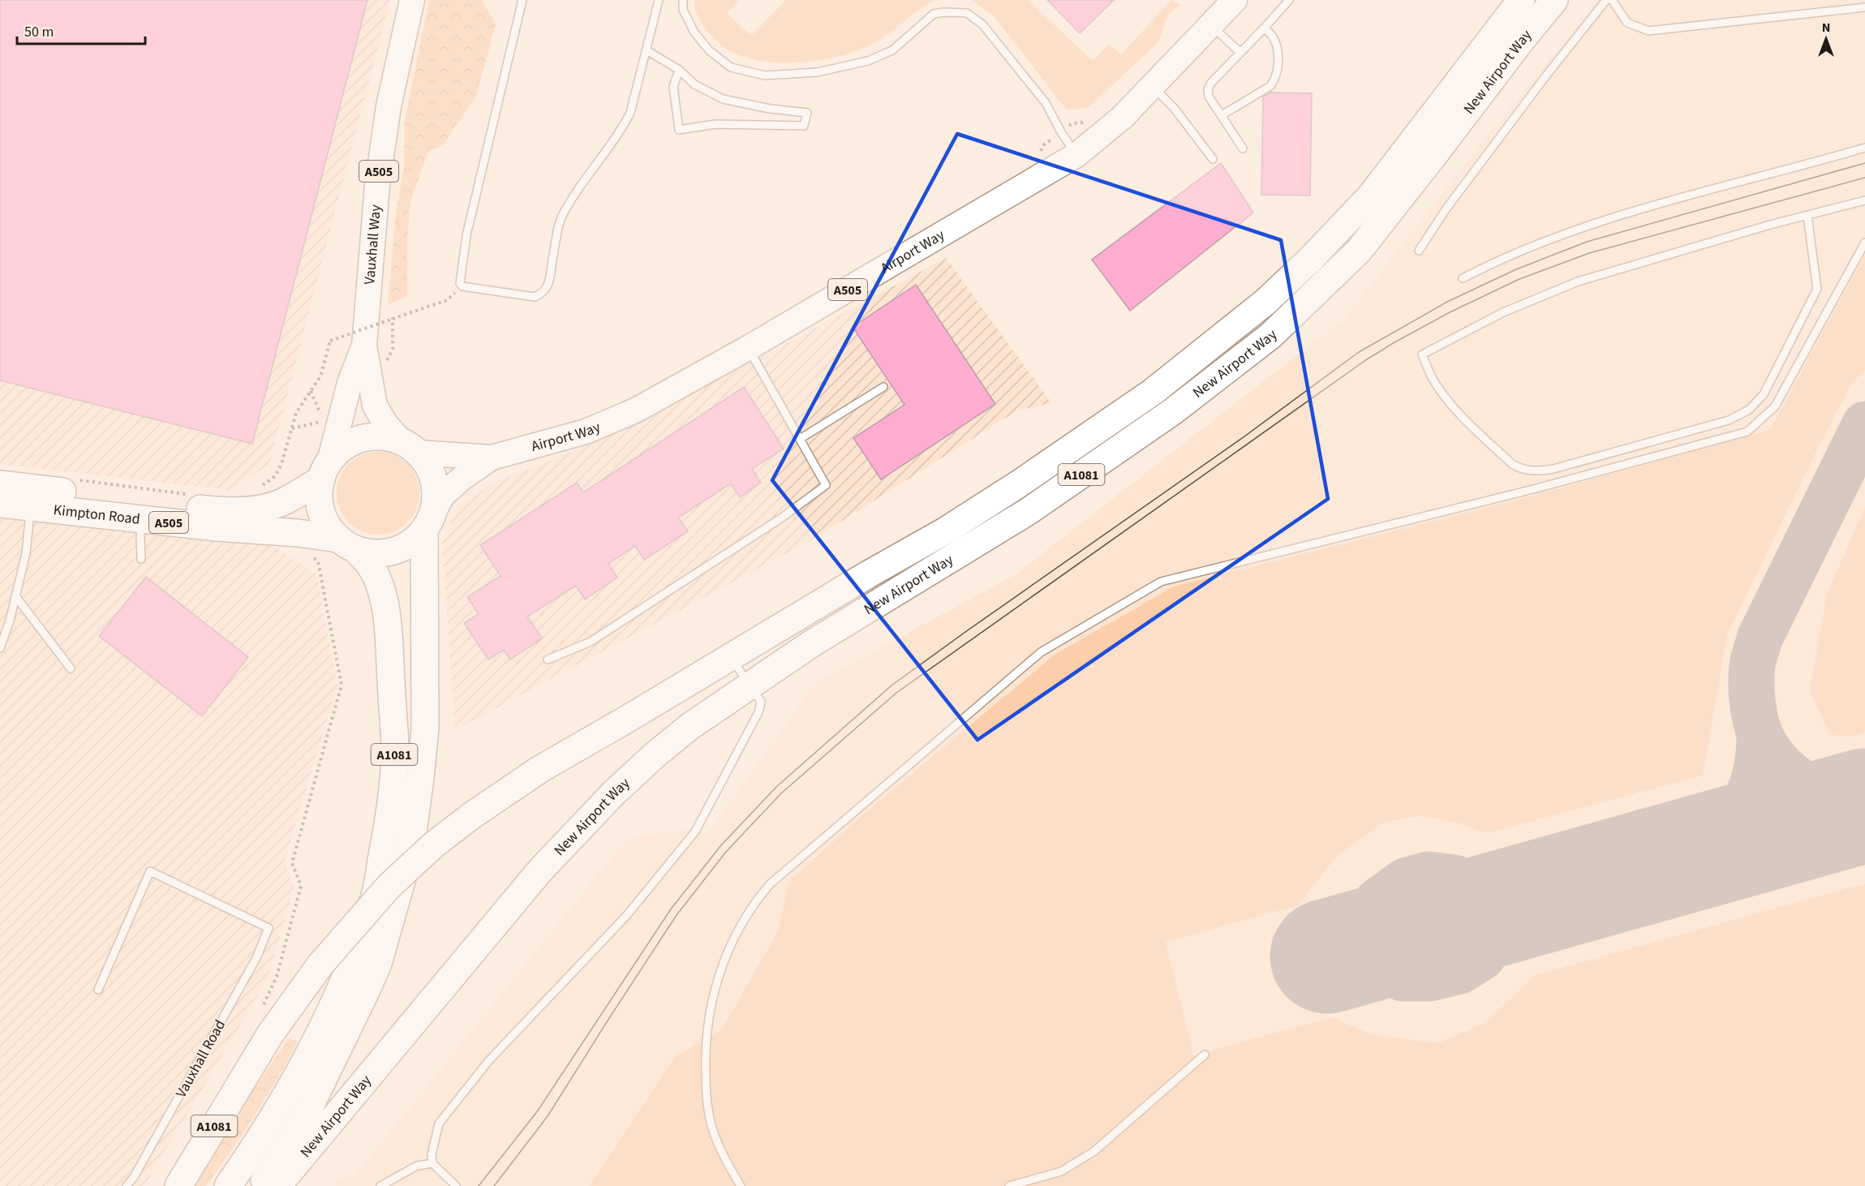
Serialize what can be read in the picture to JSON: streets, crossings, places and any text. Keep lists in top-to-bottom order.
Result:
{
  "streets": {
    "highway": [
      "New Airport Way",
      "A505",
      "A1081",
      "Kimpton Road"
    ],
    "main road": ["Vauxhall Way", "Airport Way"],
    "lane": ["Vauxhall Road"]
  },
  "crossings": [
    ["New Airport Way", "Vauxhall Way"],
    ["New Airport Way", "Airport Way"],
    ["New Airport Way", "A1081"],
    ["New Airport Way", "Kimpton Road"],
    ["Vauxhall Way", "Airport Way"],
    ["Vauxhall Way", "A1081"],
    ["Vauxhall Way", "Kimpton Road"],
    ["Airport Way", "A1081"],
    ["Airport Way", "Kimpton Road"],
    ["A1081", "Kimpton Road"]
  ],
  "scale_bar": "50 m",
  "north": "top"
}
